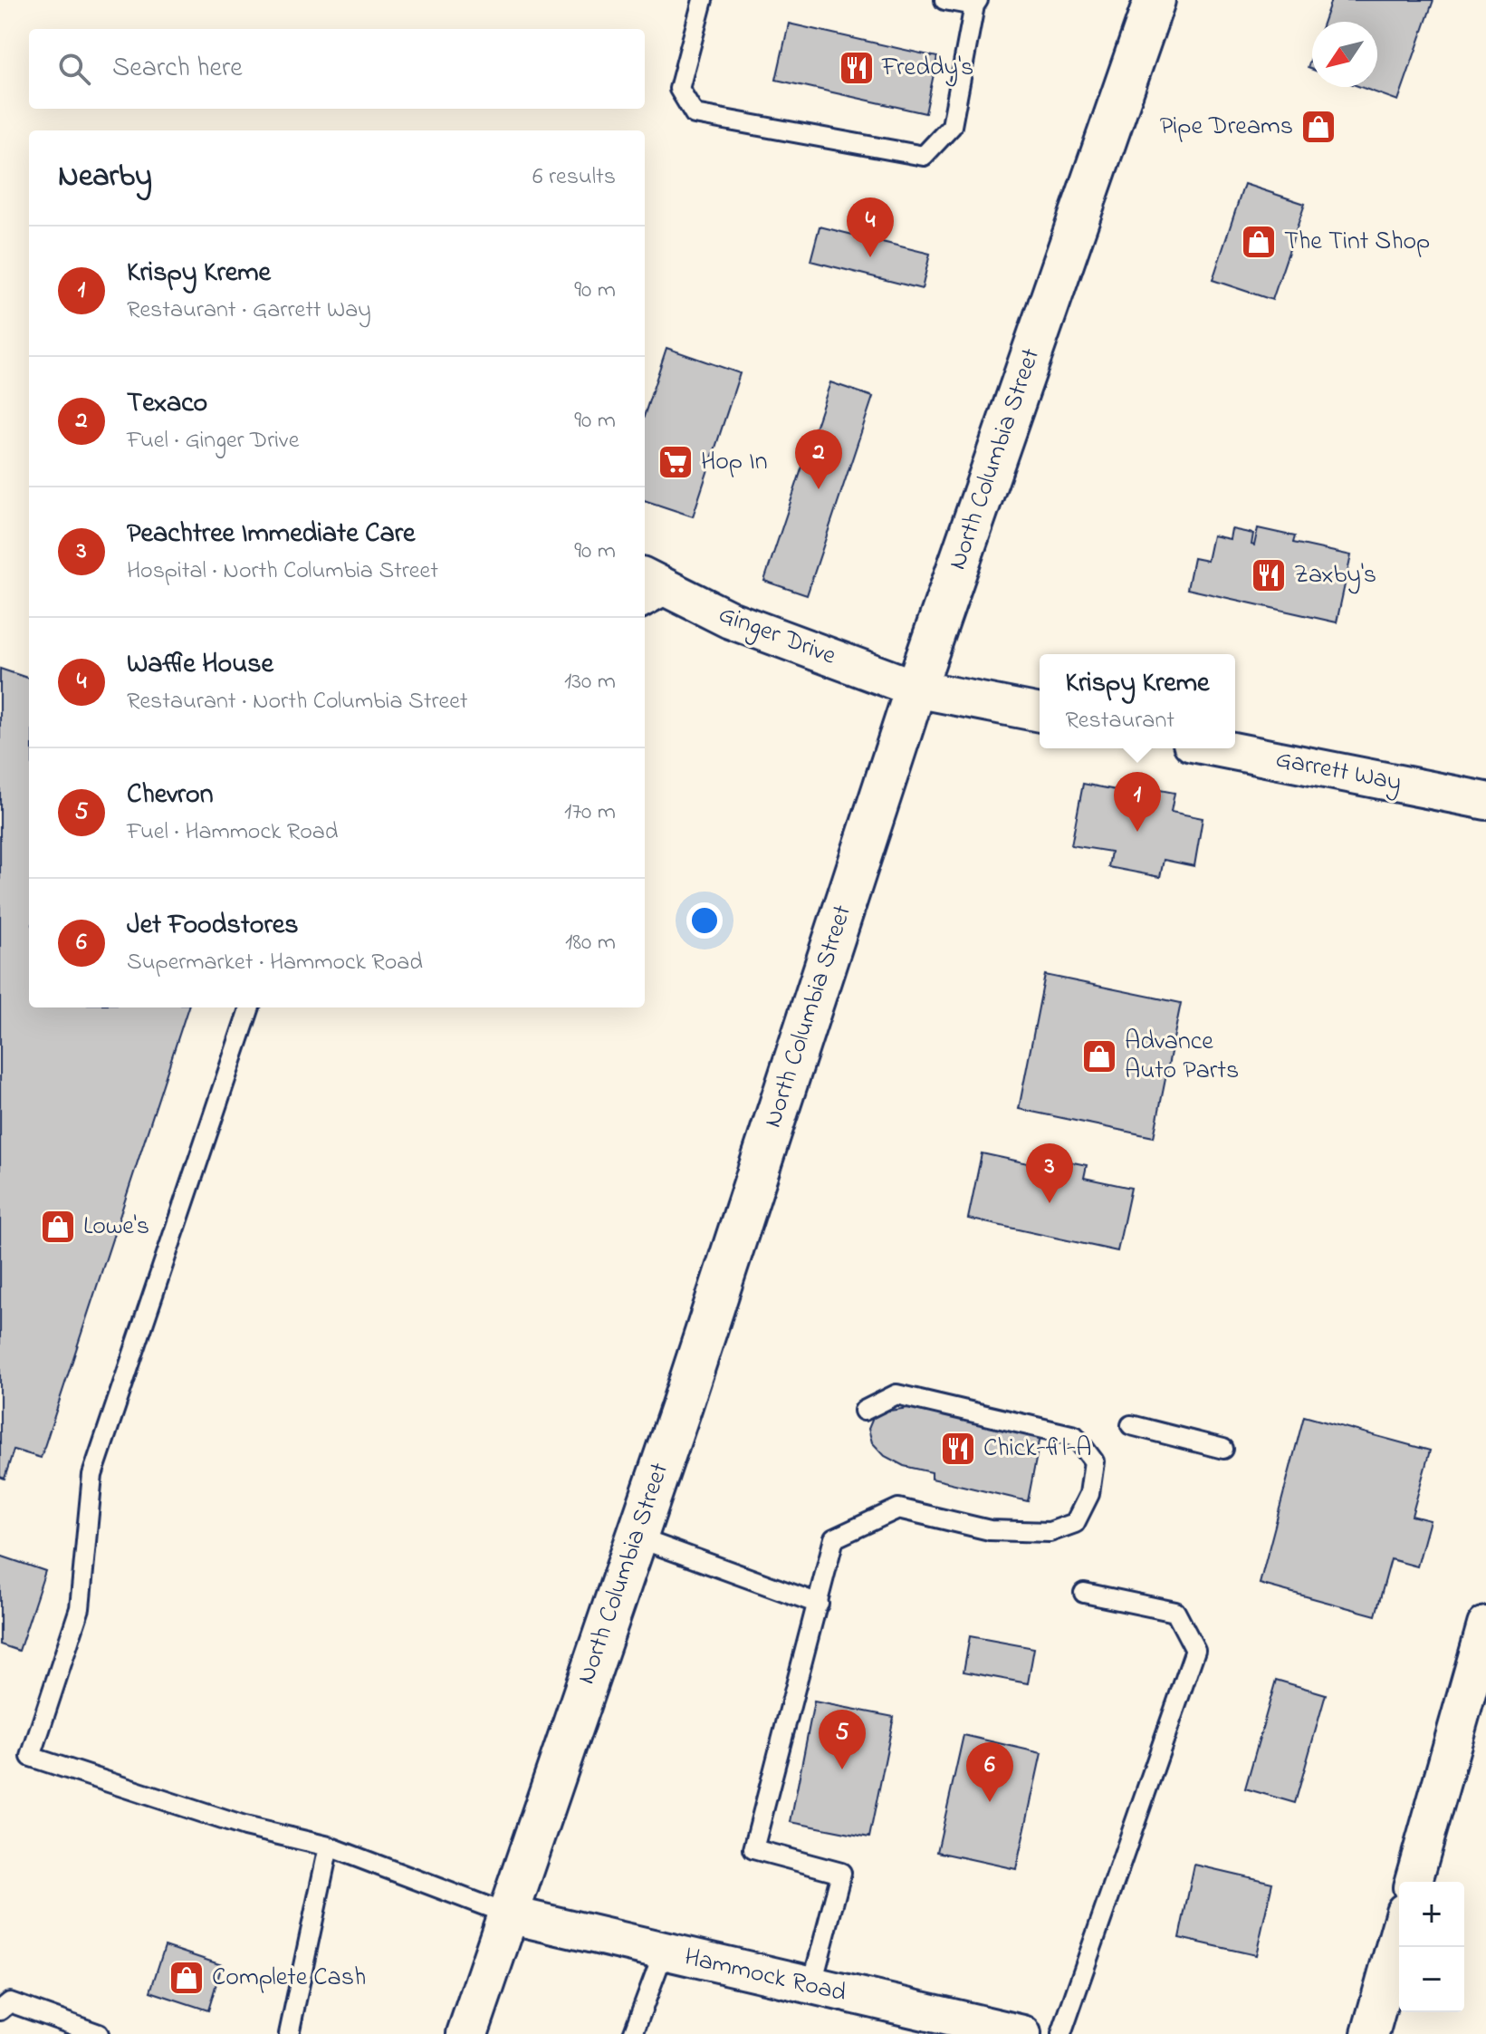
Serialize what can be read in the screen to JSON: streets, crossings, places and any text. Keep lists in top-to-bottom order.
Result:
{
  "streets": {
    "main road": ["North Columbia Street"],
    "street": ["Ginger Drive", "Garrett Way", "Hammock Road"]
  },
  "crossings": [
    ["North Columbia Street", "Ginger Drive"],
    ["North Columbia Street", "Hammock Road"]
  ],
  "places": {
    "restaurant": ["Freddy's", "Zaxby's", "Chick-fil-A"],
    "shop": [
      "Pipe Dreams",
      "The Tint Shop",
      "Advance Auto Parts",
      "Lowe's",
      "Complete Cash"
    ],
    "supermarket": ["Hop In"]
  },
  "north": "bottom left",
  "page": {
    "search": "Search here",
    "heading": ["Nearby", "6 results"],
    "pins": [
      "4",
      "2",
      "1",
      "3",
      "5",
      "6"
    ],
    "list": [
      {
        "mark": "1",
        "name": "Krispy Kreme",
        "note": "Restaurant · Garrett Way",
        "value": "90 m"
      },
      {
        "mark": "2",
        "name": "Texaco",
        "note": "Fuel · Ginger Drive",
        "value": "90 m"
      },
      {
        "mark": "3",
        "name": "Peachtree Immediate Care",
        "note": "Hospital · North Columbia Street",
        "value": "90 m"
      },
      {
        "mark": "4",
        "name": "Waffle House",
        "note": "Restaurant · North Columbia Street",
        "value": "130 m"
      },
      {
        "mark": "5",
        "name": "Chevron",
        "note": "Fuel · Hammock Road",
        "value": "170 m"
      },
      {
        "mark": "6",
        "name": "Jet Foodstores",
        "note": "Supermarket · Hammock Road",
        "value": "180 m"
      }
    ],
    "popup": ["Krispy Kreme", "Restaurant"],
    "map_buttons": ["+", "−"]
  }
}
